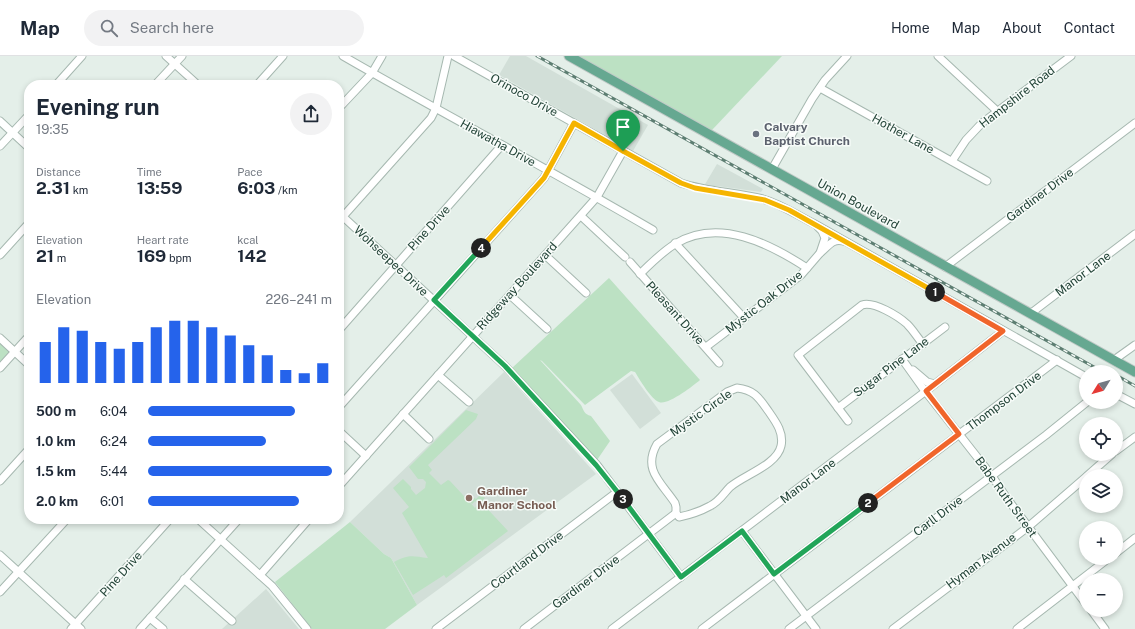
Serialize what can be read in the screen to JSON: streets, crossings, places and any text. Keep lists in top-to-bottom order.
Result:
{
  "streets": {
    "main road": ["Union Boulevard"],
    "street": [
      "Orinoco Drive",
      "Hampshire Road",
      "Hother Lane",
      "Hiawatha Drive",
      "Gardiner Drive",
      "Pine Drive",
      "Wohseepee Drive",
      "Manor Lane",
      "Ridgeway Boulevard",
      "Mystic Oak Drive",
      "Pleasant Drive",
      "Sugar Pine Lane",
      "Thompson Drive",
      "Mystic Circle",
      "Babe Ruth Street",
      "Carll Drive",
      "Courtland Drive",
      "Hyman Avenue"
    ]
  },
  "crossings": [
    ["Orinoco Drive", "Manor Lane"],
    ["Orinoco Drive", "Ridgeway Boulevard"],
    ["Orinoco Drive", "Mystic Oak Drive"],
    ["Orinoco Drive", "Thompson Drive"],
    ["Hampshire Road", "Hother Lane"],
    ["Hiawatha Drive", "Pine Drive"],
    ["Hiawatha Drive", "Ridgeway Boulevard"],
    ["Gardiner Drive", "Union Boulevard"],
    ["Gardiner Drive", "Wohseepee Drive"],
    ["Gardiner Drive", "Mystic Circle"],
    ["Union Boulevard", "Manor Lane"],
    ["Pine Drive", "Wohseepee Drive"],
    ["Wohseepee Drive", "Manor Lane"],
    ["Wohseepee Drive", "Ridgeway Boulevard"],
    ["Wohseepee Drive", "Mystic Circle"],
    ["Wohseepee Drive", "Courtland Drive"],
    ["Manor Lane", "Babe Ruth Street"],
    ["Ridgeway Boulevard", "Pleasant Drive"],
    ["Mystic Oak Drive", "Pleasant Drive"],
    ["Sugar Pine Lane", "Babe Ruth Street"],
    ["Thompson Drive", "Babe Ruth Street"],
    ["Babe Ruth Street", "Carll Drive"],
    ["Babe Ruth Street", "Hyman Avenue"]
  ],
  "places": ["Calvary Baptist Church", "Gardiner Manor School"],
  "north": "bottom left",
  "page": {
    "header": "Map",
    "search": "Search here",
    "nav": [
      "Home",
      "Map",
      "About",
      "Contact"
    ],
    "heading": ["Evening run", "19:35"],
    "stats": [
      ["Distance", "2.31 km"],
      ["Time", "13:59"],
      ["Pace", "6:03 /km"],
      ["Elevation", "21 m"],
      ["Heart rate", "169 bpm"],
      ["kcal", "142"]
    ],
    "pins": [
      "4",
      "1",
      "3",
      "2"
    ],
    "chart": ["Elevation", "226–241 m"],
    "map_buttons": ["+", "−"],
    "list": [
      {
        "name": "500 m",
        "note": "6:04"
      },
      {
        "name": "1.0 km",
        "note": "6:24"
      },
      {
        "name": "1.5 km",
        "note": "5:44"
      },
      {
        "name": "2.0 km",
        "note": "6:01"
      }
    ]
  }
}
